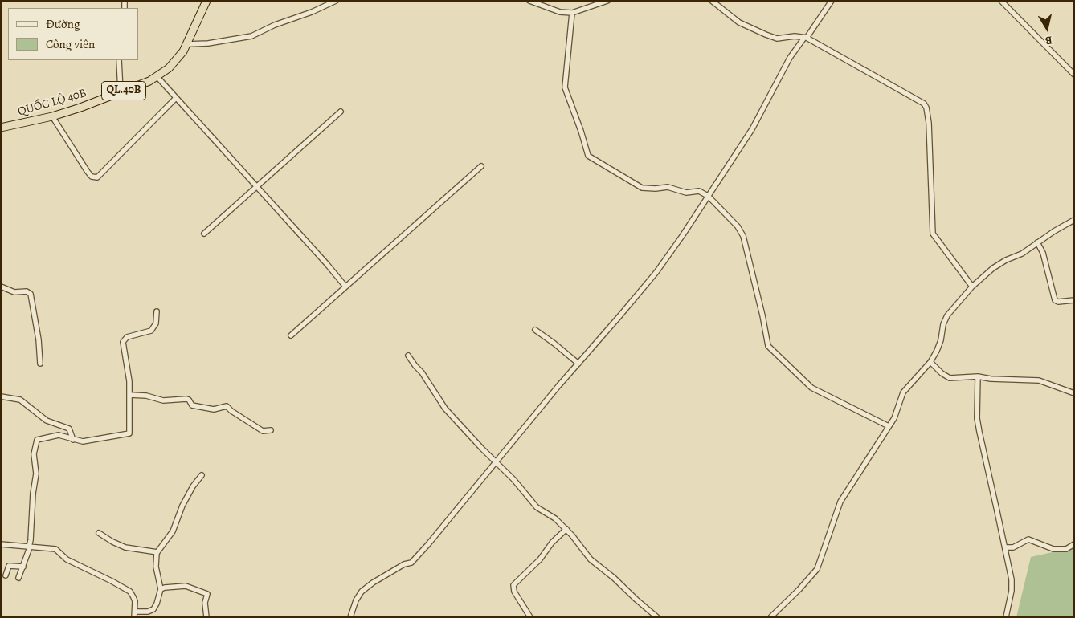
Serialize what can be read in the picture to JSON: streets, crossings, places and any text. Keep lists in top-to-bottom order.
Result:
{
  "streets": {
    "highway": ["QL.40B", "QUỐC LỘ 40B"]
  },
  "legend": ["Đường", "Công viên"],
  "north": "bottom"
}
